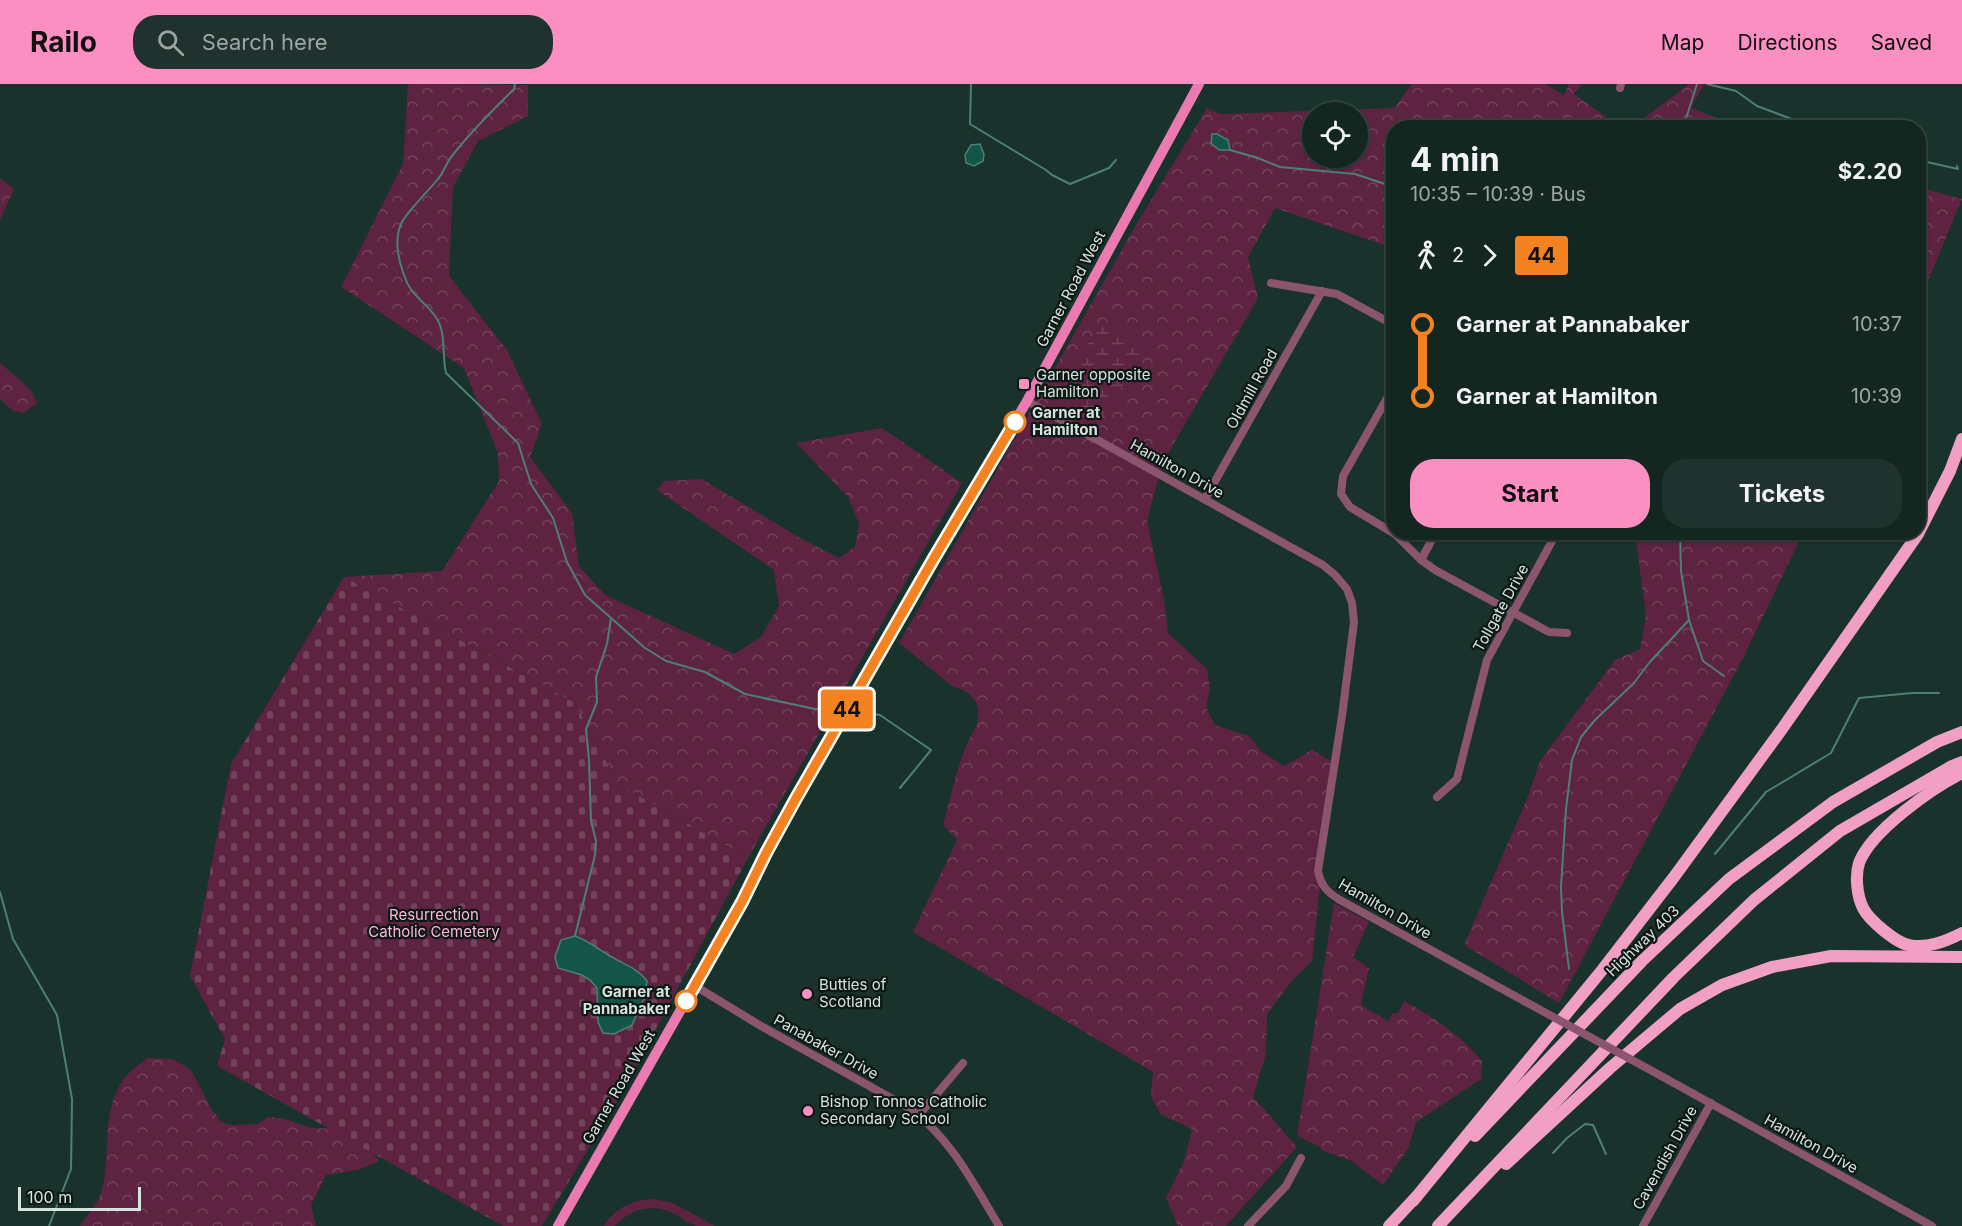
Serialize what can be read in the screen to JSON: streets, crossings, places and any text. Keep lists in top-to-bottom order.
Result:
{
  "streets": {
    "highway": ["Highway 403"],
    "main road": ["Garner Road West"],
    "street": [
      "Oldmill Road",
      "Hamilton Drive",
      "Tollgate Drive",
      "Panabaker Drive",
      "Cavendish Drive"
    ]
  },
  "crossings": [
    ["Garner Road West", "Hamilton Drive"],
    ["Garner Road West", "Panabaker Drive"],
    ["Oldmill Road", "Hamilton Drive"],
    ["Hamilton Drive", "Cavendish Drive"]
  ],
  "parks": ["Resurrection Catholic Cemetery"],
  "places": {
    "transit": ["Garner opposite Hamilton"],
    "other": [
      "Garner at Hamilton",
      "Butties of Scotland",
      "Garner at Pannabaker",
      "Bishop Tonnos Catholic Secondary School"
    ]
  },
  "lines": ["bus line 44"],
  "scale_bar": "100 m",
  "page": {
    "header": "Railo",
    "search": "Search here",
    "nav": ["Map", "Directions", "Saved"],
    "on_map": "44",
    "heading": ["4 min", "10:35 – 10:39 · Bus", "$2.20"],
    "legs": ["2", "44"],
    "list": [
      {
        "name": "Garner at Pannabaker",
        "value": "10:37"
      },
      {
        "name": "Garner at Hamilton",
        "value": "10:39"
      }
    ],
    "buttons": ["Start", "Tickets"],
    "scale": "100 m"
  }
}
